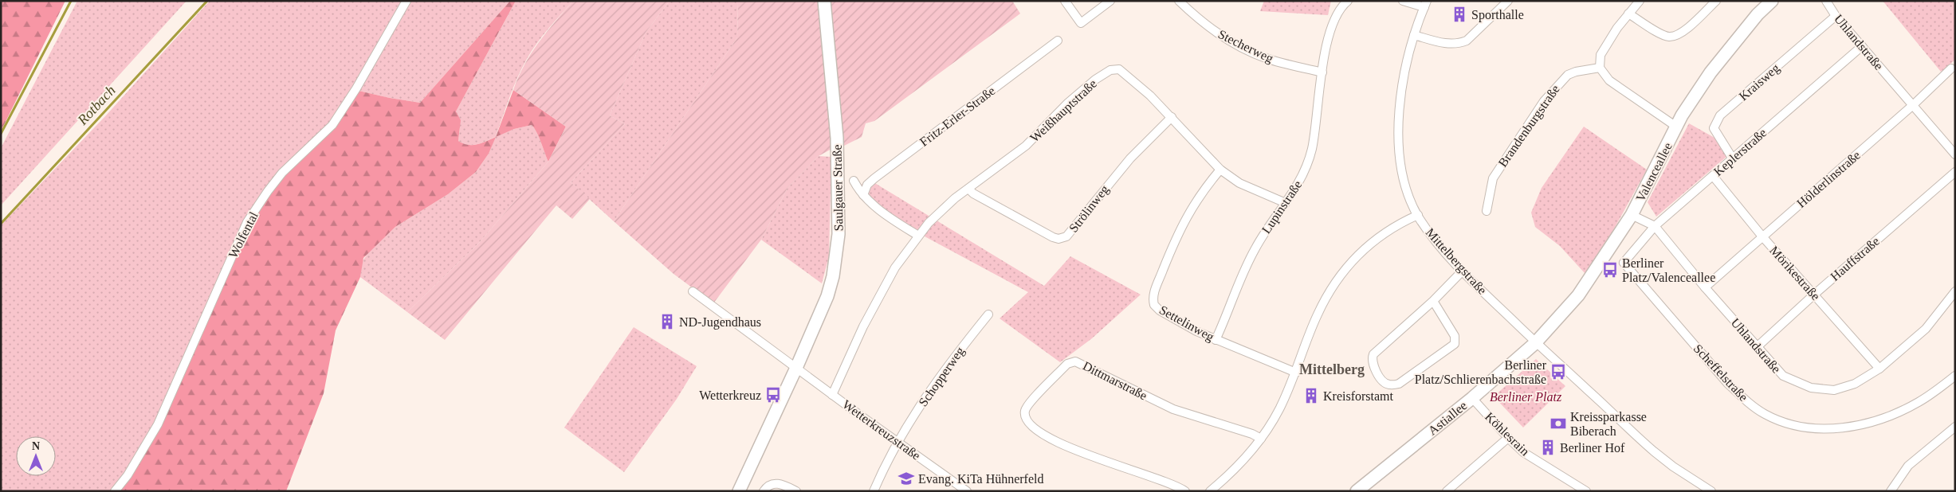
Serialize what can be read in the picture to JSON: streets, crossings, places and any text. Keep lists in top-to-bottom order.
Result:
{
  "streets": {
    "street": [
      "Uhlandstraße",
      "Stecherweg",
      "Kraisweg",
      "Weißhauptstraße",
      "Fritz-Erler-Straße",
      "Brandenburgstraße",
      "Keplerstraße",
      "Valenceallee",
      "Hölderlinstraße",
      "Saulgauer Straße",
      "Lupinstraße",
      "Strölinweg",
      "Wolfental",
      "Hauffstraße",
      "Mittelbergstraße",
      "Mörikestraße",
      "Settelinweg",
      "Scheffelstraße",
      "Schopperweg",
      "Dittmarstraße",
      "Astiallee",
      "Wetterkreuzstraße",
      "Köhlesrain"
    ]
  },
  "crossings": [
    ["Uhlandstraße", "Kraisweg"],
    ["Uhlandstraße", "Keplerstraße"],
    ["Uhlandstraße", "Valenceallee"],
    ["Uhlandstraße", "Hölderlinstraße"],
    ["Uhlandstraße", "Hauffstraße"],
    ["Uhlandstraße", "Mörikestraße"],
    ["Stecherweg", "Lupinstraße"],
    ["Kraisweg", "Keplerstraße"],
    ["Weißhauptstraße", "Lupinstraße"],
    ["Weißhauptstraße", "Strölinweg"],
    ["Weißhauptstraße", "Settelinweg"],
    ["Weißhauptstraße", "Wetterkreuzstraße"],
    ["Keplerstraße", "Mörikestraße"],
    ["Keplerstraße", "Scheffelstraße"],
    ["Valenceallee", "Mittelbergstraße"],
    ["Valenceallee", "Astiallee"],
    ["Hölderlinstraße", "Mörikestraße"],
    ["Saulgauer Straße", "Wetterkreuzstraße"],
    ["Lupinstraße", "Settelinweg"],
    ["Hauffstraße", "Mörikestraße"],
    ["Mittelbergstraße", "Astiallee"],
    ["Schopperweg", "Wetterkreuzstraße"],
    ["Astiallee", "Köhlesrain"]
  ],
  "districts": ["Mittelberg"],
  "water": ["Rotbach"],
  "parks": ["Berliner Platz"],
  "places": {
    "building": [
      "Sporthalle",
      "ND-Jugendhaus",
      "Kreisforstamt",
      "Berliner Hof"
    ],
    "bus stop": ["Berliner Platz/Valenceallee", "Berliner Platz/Schlierenbachstraße", "Wetterkreuz"],
    "bank": ["Kreissparkasse Biberach"],
    "school or university": ["Evang. KiTa Hühnerfeld"]
  },
  "north": "top"
}
